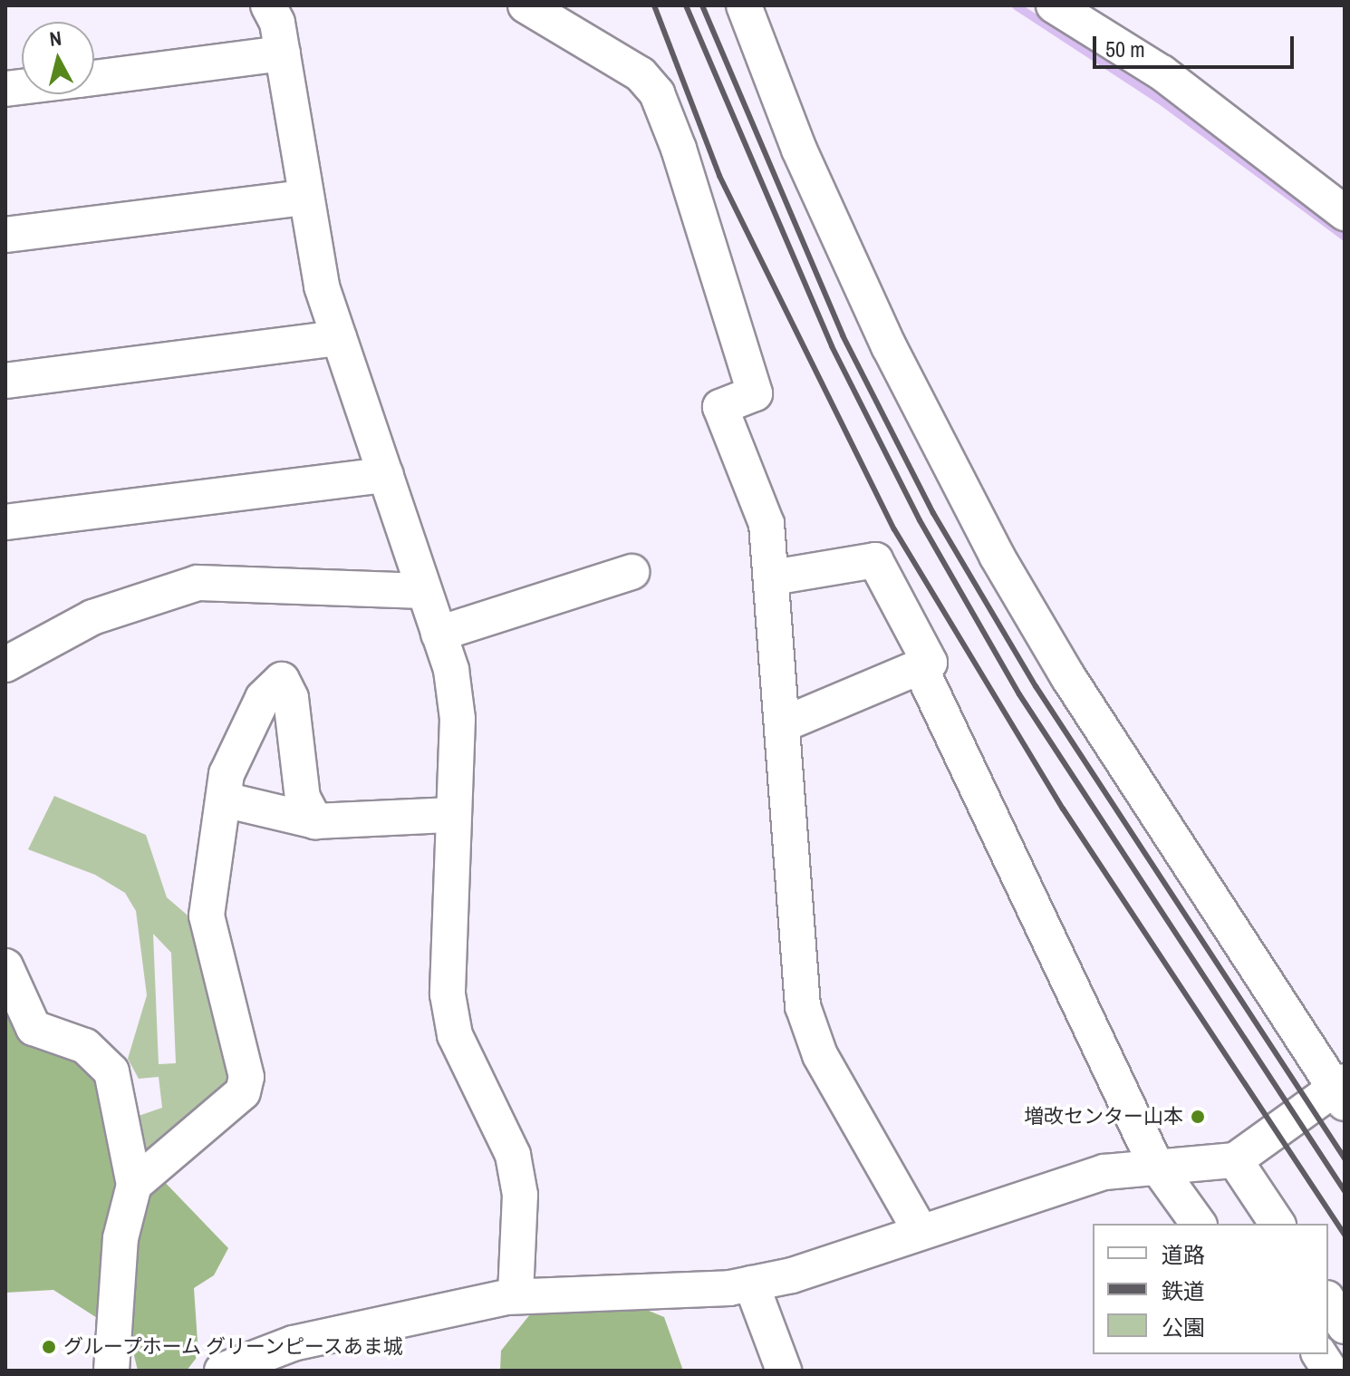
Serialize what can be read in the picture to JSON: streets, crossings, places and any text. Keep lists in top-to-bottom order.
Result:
{
  "places": ["増改センター山本", "グループホーム グリーンピースあま城"],
  "legend": ["道路", "鉄道", "公園"],
  "scale_bar": "50 m",
  "north": "top"
}
